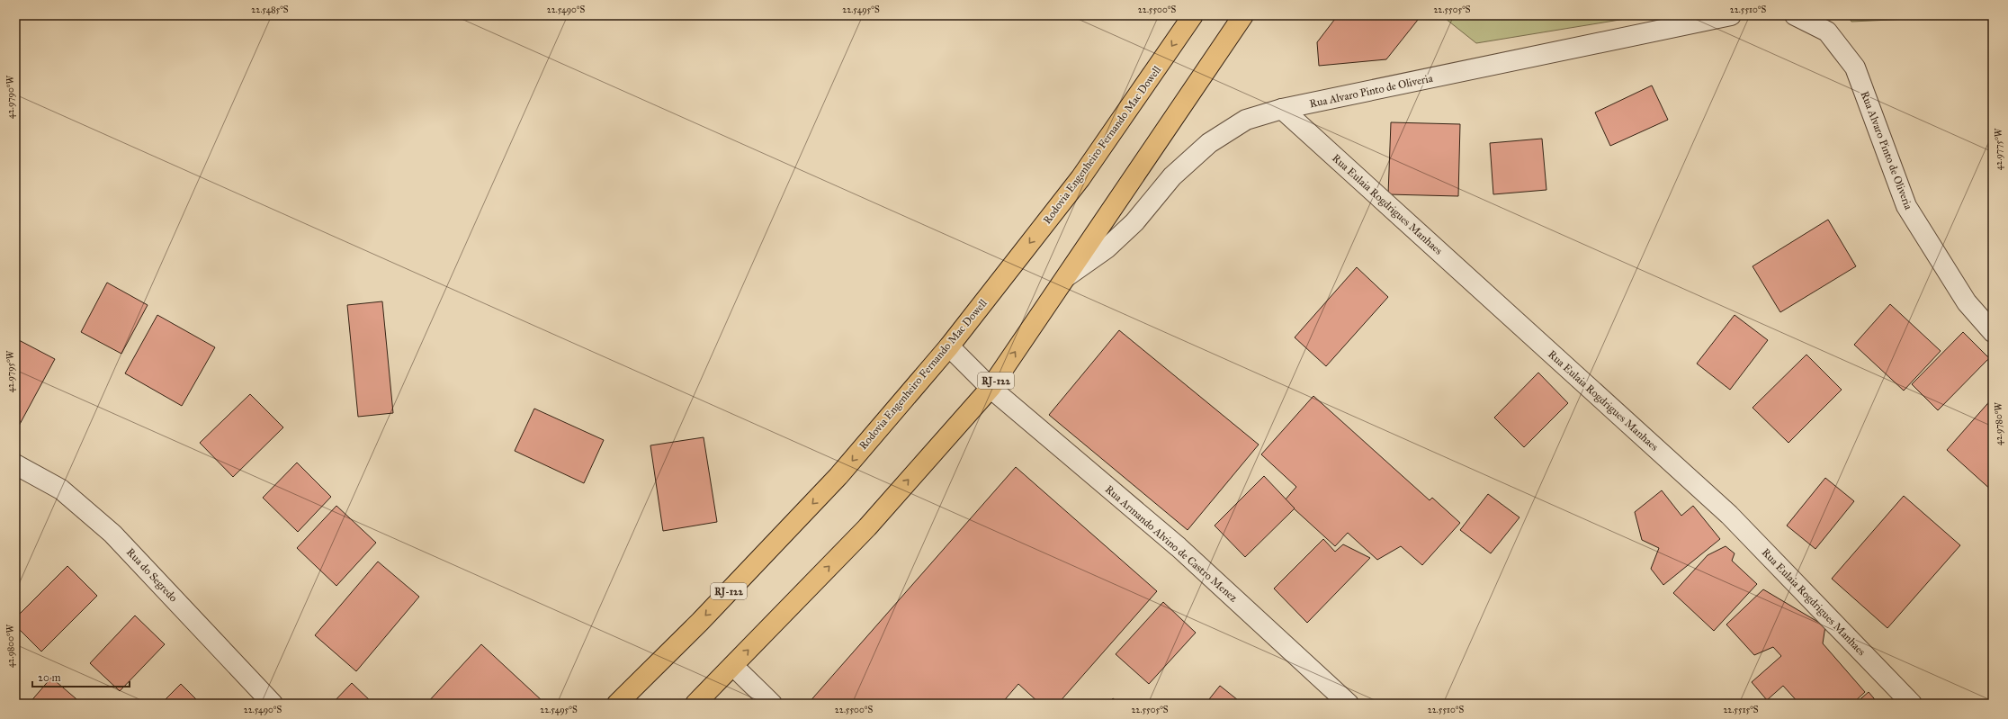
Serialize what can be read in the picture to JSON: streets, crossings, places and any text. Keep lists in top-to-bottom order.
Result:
{
  "streets": {
    "main road": ["Rodovia Engenheiro Fernando Mac Dowell", "RJ-122"],
    "street": [
      "Rua Alvaro Pinto de Oliveria",
      "Rua Eulaia Rogdrigues Manhaes",
      "Rua Armando Alvino de Castro Menez",
      "Rua do Segredo"
    ]
  },
  "crossings": [
    ["Rua Alvaro Pinto de Oliveria", "Rua Eulaia Rogdrigues Manhaes"],
    ["Rua Alvaro Pinto de Oliveria", "RJ-122"],
    ["Rodovia Engenheiro Fernando Mac Dowell", "Rua Armando Alvino de Castro Menez"],
    ["RJ-122", "Rua Armando Alvino de Castro Menez"]
  ],
  "scale_bar": "20 m",
  "coordinates": [
    "22.5485°S",
    "22.5490°S",
    "22.5495°S",
    "22.5500°S",
    "22.5505°S",
    "22.5510°S",
    "42.9790°W",
    "42.9775°W",
    "42.9795°W",
    "42.9780°W",
    "42.9800°W",
    "22.5515°S"
  ]
}
